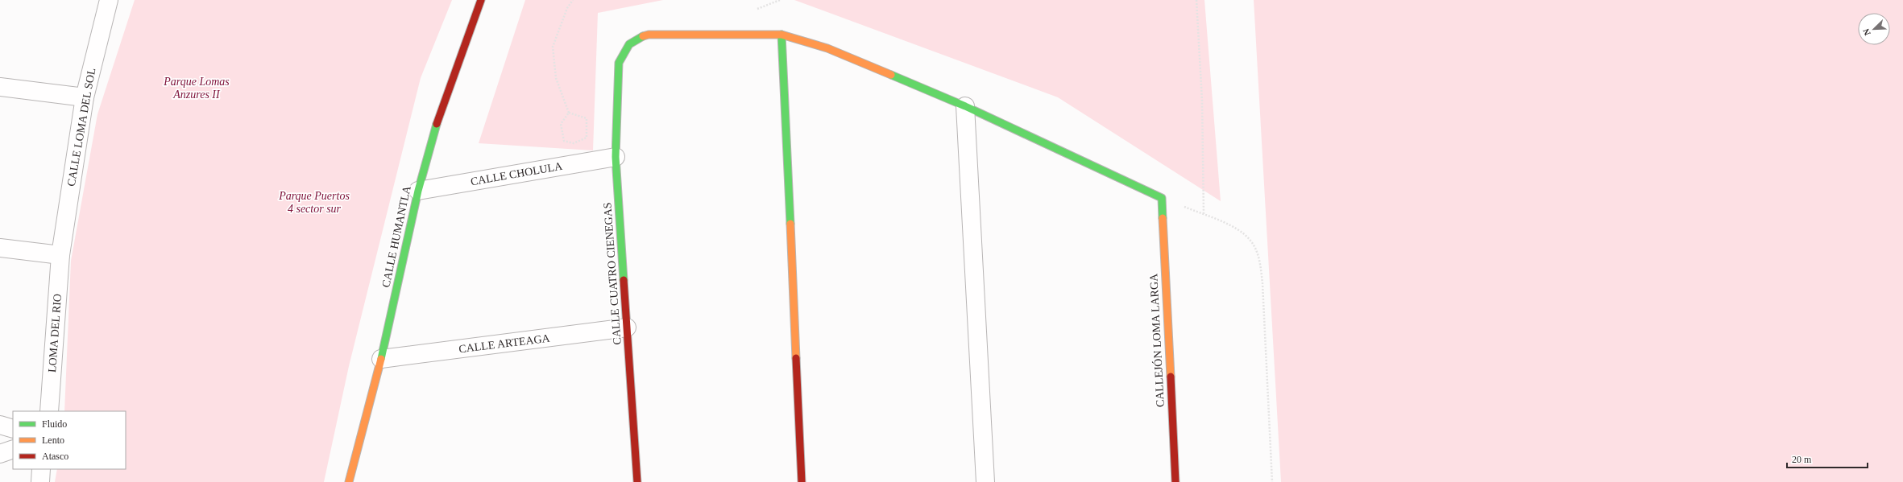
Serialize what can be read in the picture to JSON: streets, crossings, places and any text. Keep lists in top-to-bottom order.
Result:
{
  "streets": {
    "street": [
      "CALLE LOMA DEL SOL",
      "CALLE CHOLULA",
      "CALLE HUMANTLA",
      "CALLE CUATRO CIENEGAS",
      "LOMA DEL RIO",
      "CALLEJÓN LOMA LARGA",
      "CALLE ARTEAGA"
    ]
  },
  "crossings": [
    ["CALLE LOMA DEL SOL", "LOMA DEL RIO"],
    ["CALLE CHOLULA", "CALLE HUMANTLA"],
    ["CALLE CHOLULA", "CALLE CUATRO CIENEGAS"],
    ["CALLE HUMANTLA", "CALLE ARTEAGA"],
    ["CALLE CUATRO CIENEGAS", "CALLE ARTEAGA"]
  ],
  "parks": ["Parque Lomas Anzures II", "Parque Puertos 4 sector sur"],
  "legend": ["Fluido", "Lento", "Atasco"],
  "scale_bar": "20 m",
  "north": "bottom left"
}
